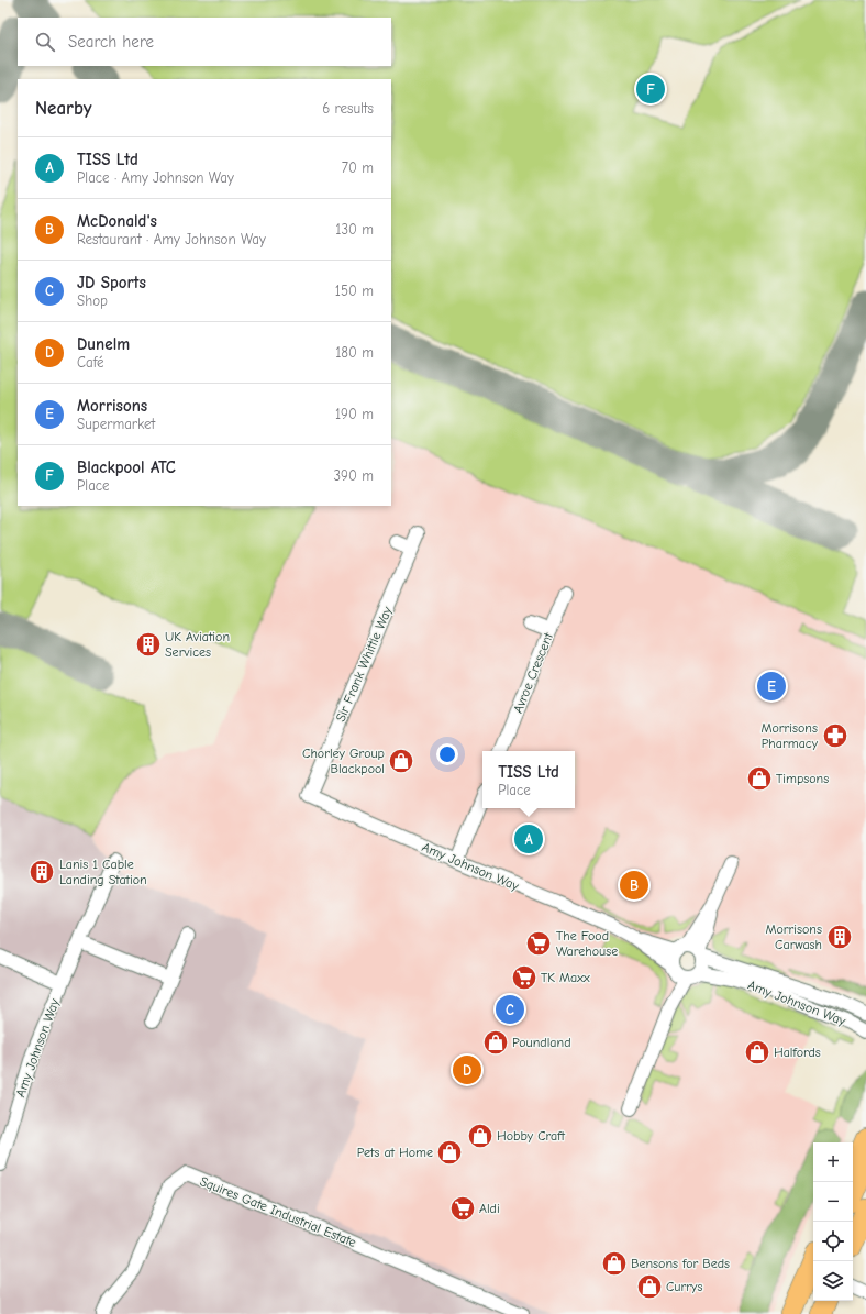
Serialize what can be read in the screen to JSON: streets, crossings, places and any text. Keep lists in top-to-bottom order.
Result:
{
  "streets": {
    "street": [
      "Sir Frank Whittle Way",
      "Avroe Crescent",
      "Amy Johnson Way",
      "Squires Gate Industrial Estate"
    ]
  },
  "crossings": [
    ["Sir Frank Whittle Way", "Amy Johnson Way"]
  ],
  "places": {
    "building": ["UK Aviation Services", "Lanis 1 Cable Landing Station", "Morrisons Carwash"],
    "pharmacy": ["Morrisons Pharmacy"],
    "shop": [
      "Chorley Group Blackpool",
      "Timpsons",
      "Poundland",
      "Halfords",
      "Hobby Craft",
      "Pets at Home",
      "Bensons for Beds",
      "Currys"
    ],
    "supermarket": ["The Food Warehouse", "TK Maxx", "Aldi"]
  },
  "page": {
    "search": "Search here",
    "pins": [
      "F",
      "E",
      "A",
      "B",
      "C",
      "D"
    ],
    "heading": ["Nearby", "6 results"],
    "list": [
      {
        "mark": "A",
        "name": "TISS Ltd",
        "note": "Place · Amy Johnson Way",
        "value": "70 m"
      },
      {
        "mark": "B",
        "name": "McDonald's",
        "note": "Restaurant · Amy Johnson Way",
        "value": "130 m"
      },
      {
        "mark": "C",
        "name": "JD Sports",
        "note": "Shop",
        "value": "150 m"
      },
      {
        "mark": "D",
        "name": "Dunelm",
        "note": "Café",
        "value": "180 m"
      },
      {
        "mark": "E",
        "name": "Morrisons",
        "note": "Supermarket",
        "value": "190 m"
      },
      {
        "mark": "F",
        "name": "Blackpool ATC",
        "note": "Place",
        "value": "390 m"
      }
    ],
    "popup": ["TISS Ltd", "Place"],
    "map_buttons": ["+", "−"]
  }
}
